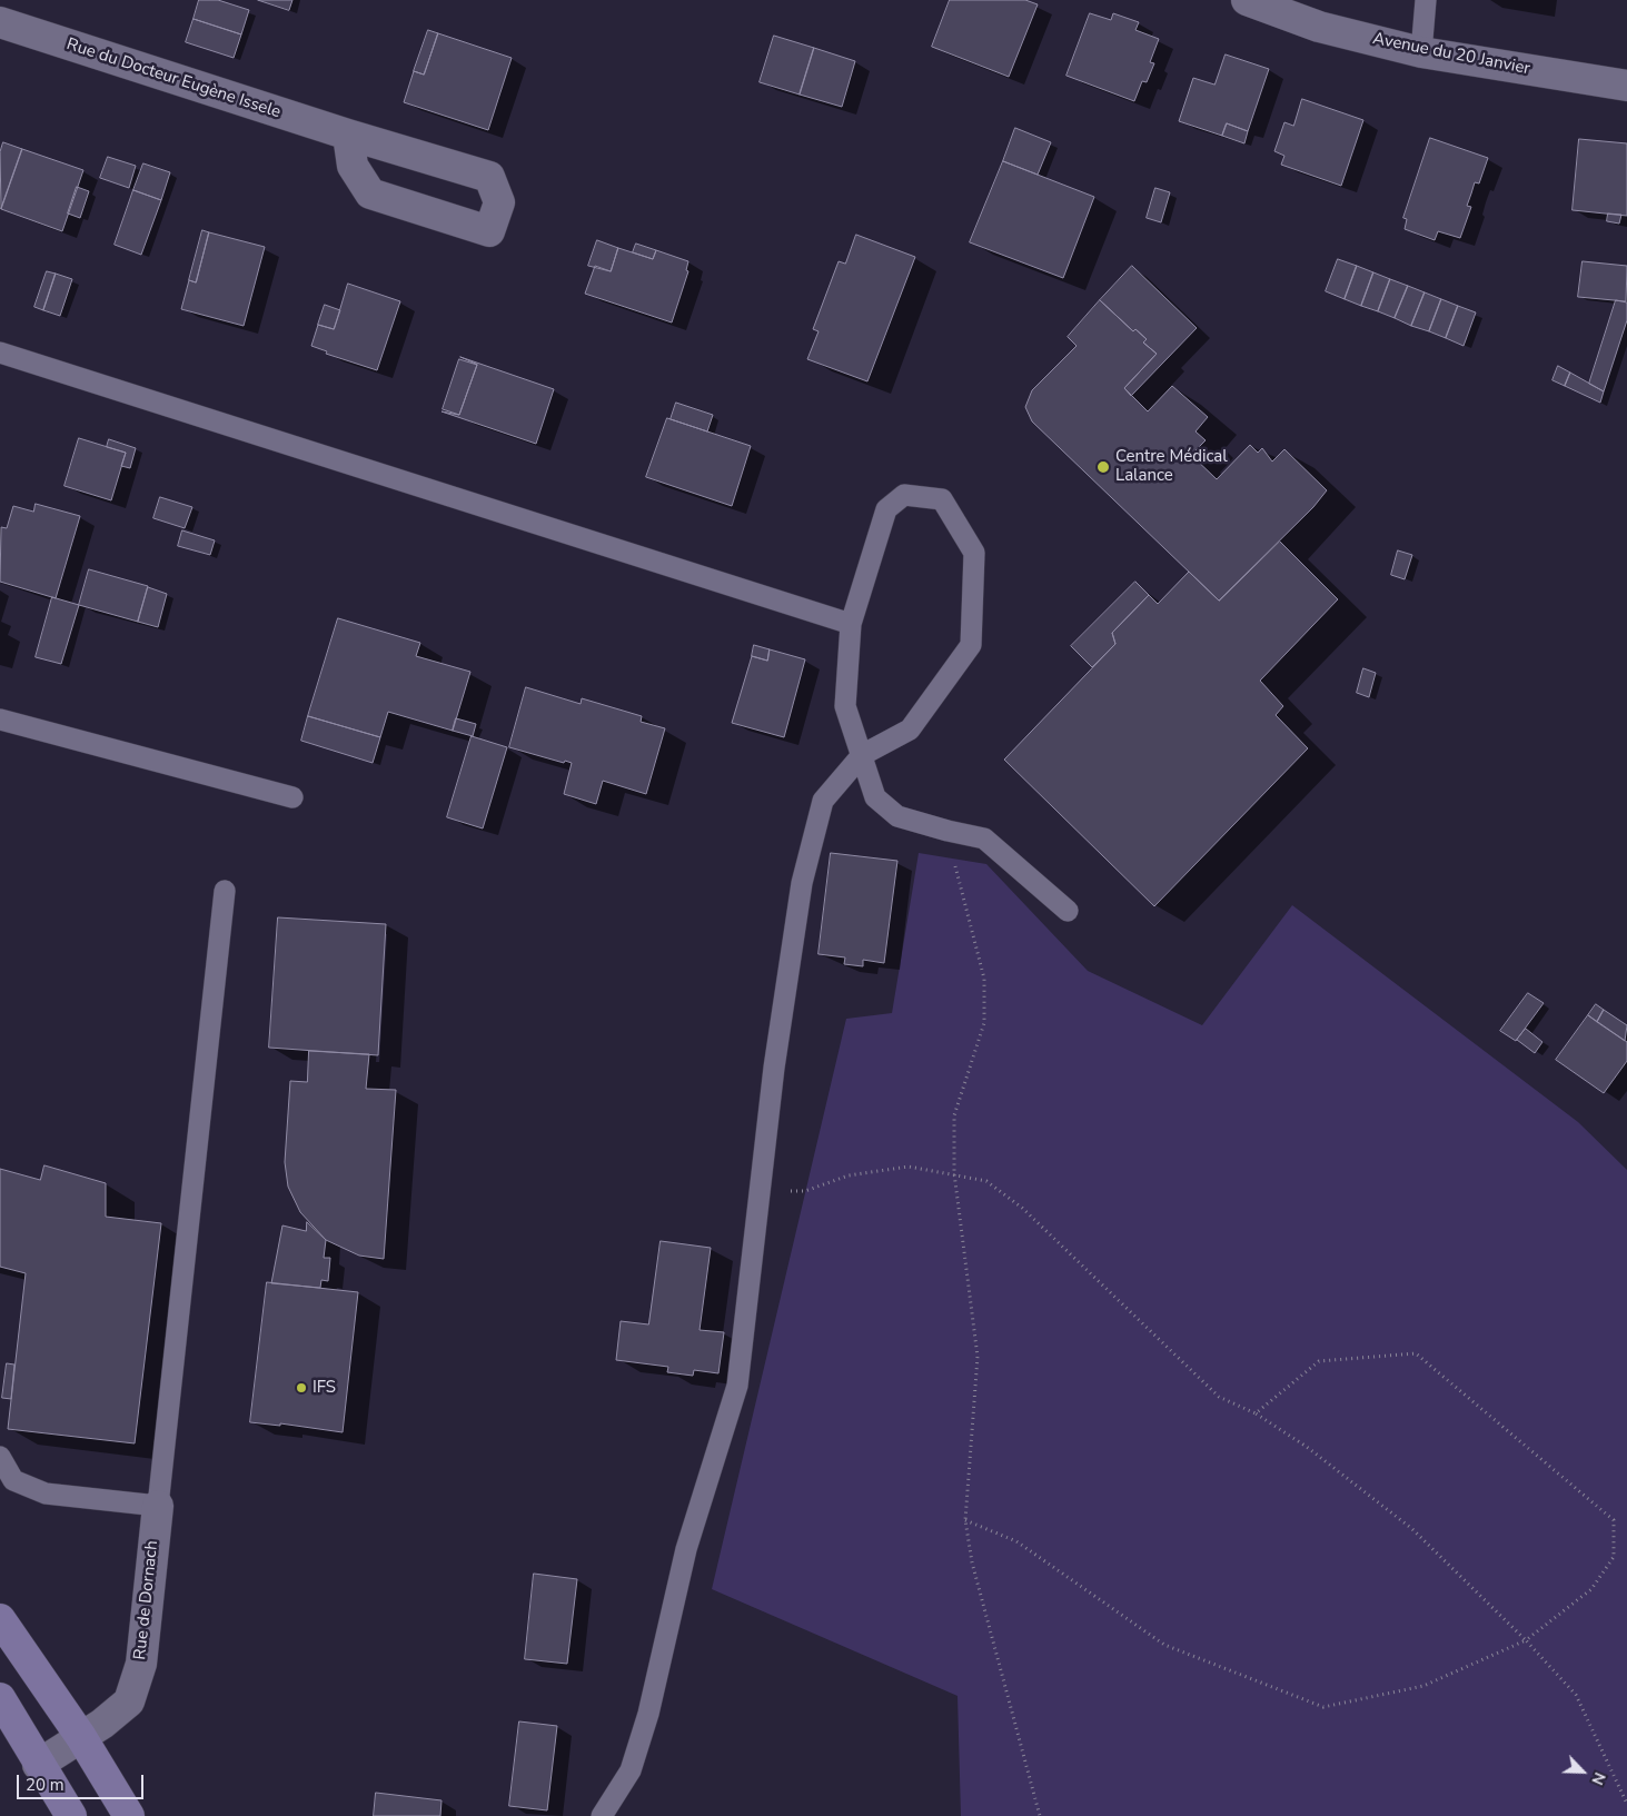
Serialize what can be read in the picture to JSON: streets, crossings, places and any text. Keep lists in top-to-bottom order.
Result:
{
  "streets": {
    "street": ["Avenue du 20 Janvier", "Rue du Docteur Eugène Issele", "Rue de Dornach"]
  },
  "places": ["Centre Médical Lalance", "IFS"],
  "scale_bar": "20 m",
  "north": "bottom right"
}
